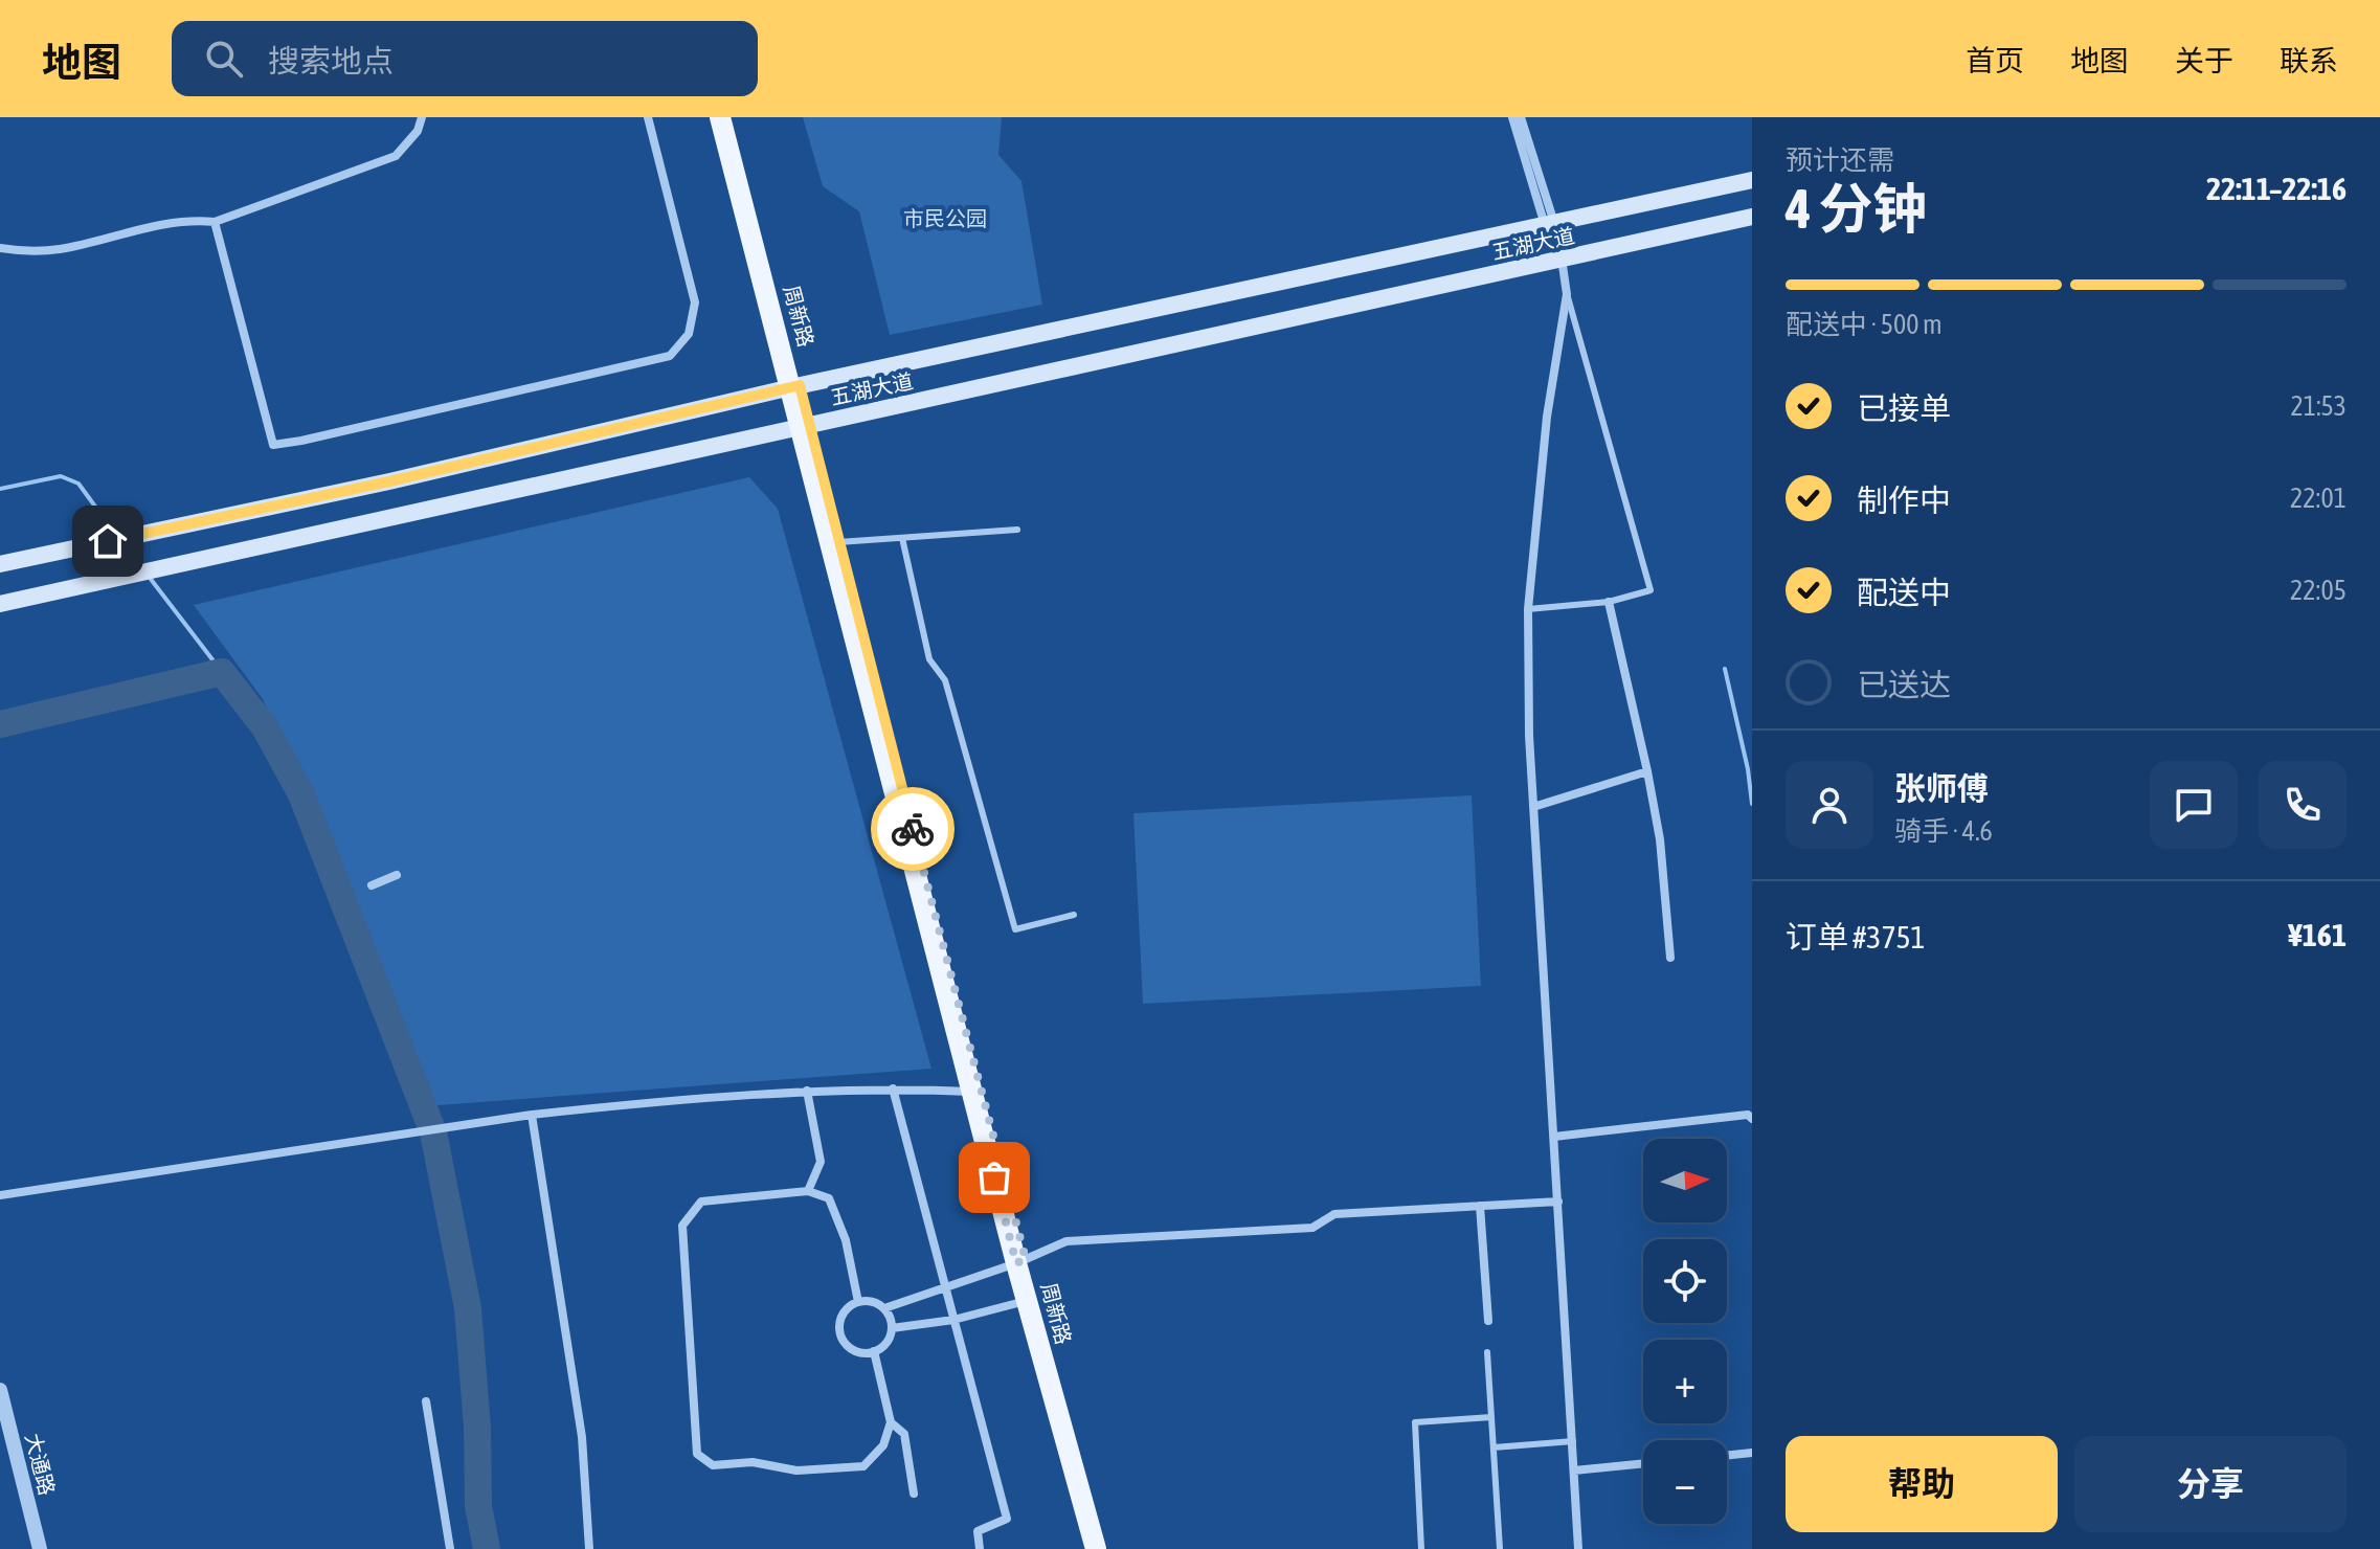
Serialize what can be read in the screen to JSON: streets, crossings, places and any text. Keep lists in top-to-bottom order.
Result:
{
  "streets": {
    "main road": ["五湖大道", "周新路"],
    "street": ["大通路"]
  },
  "crossings": [
    ["五湖大道", "周新路"]
  ],
  "parks": ["市民公园"],
  "north": "right",
  "page": {
    "header": "地图",
    "search": "搜索地点",
    "nav": [
      "首页",
      "地图",
      "关于",
      "联系"
    ],
    "heading": ["4 分钟", "预计还需", "22:11–22:16"],
    "panel": [
      "张师傅",
      "骑手 · 4.6",
      "订单 #3751",
      "¥161"
    ],
    "bar": "配送中 · 500 m",
    "list": [
      ["已接单", "21:53"],
      ["制作中", "22:01"],
      ["配送中", "22:05"],
      "已送达"
    ],
    "map_buttons": ["+", "−"],
    "buttons": ["帮助", "分享"]
  }
}
